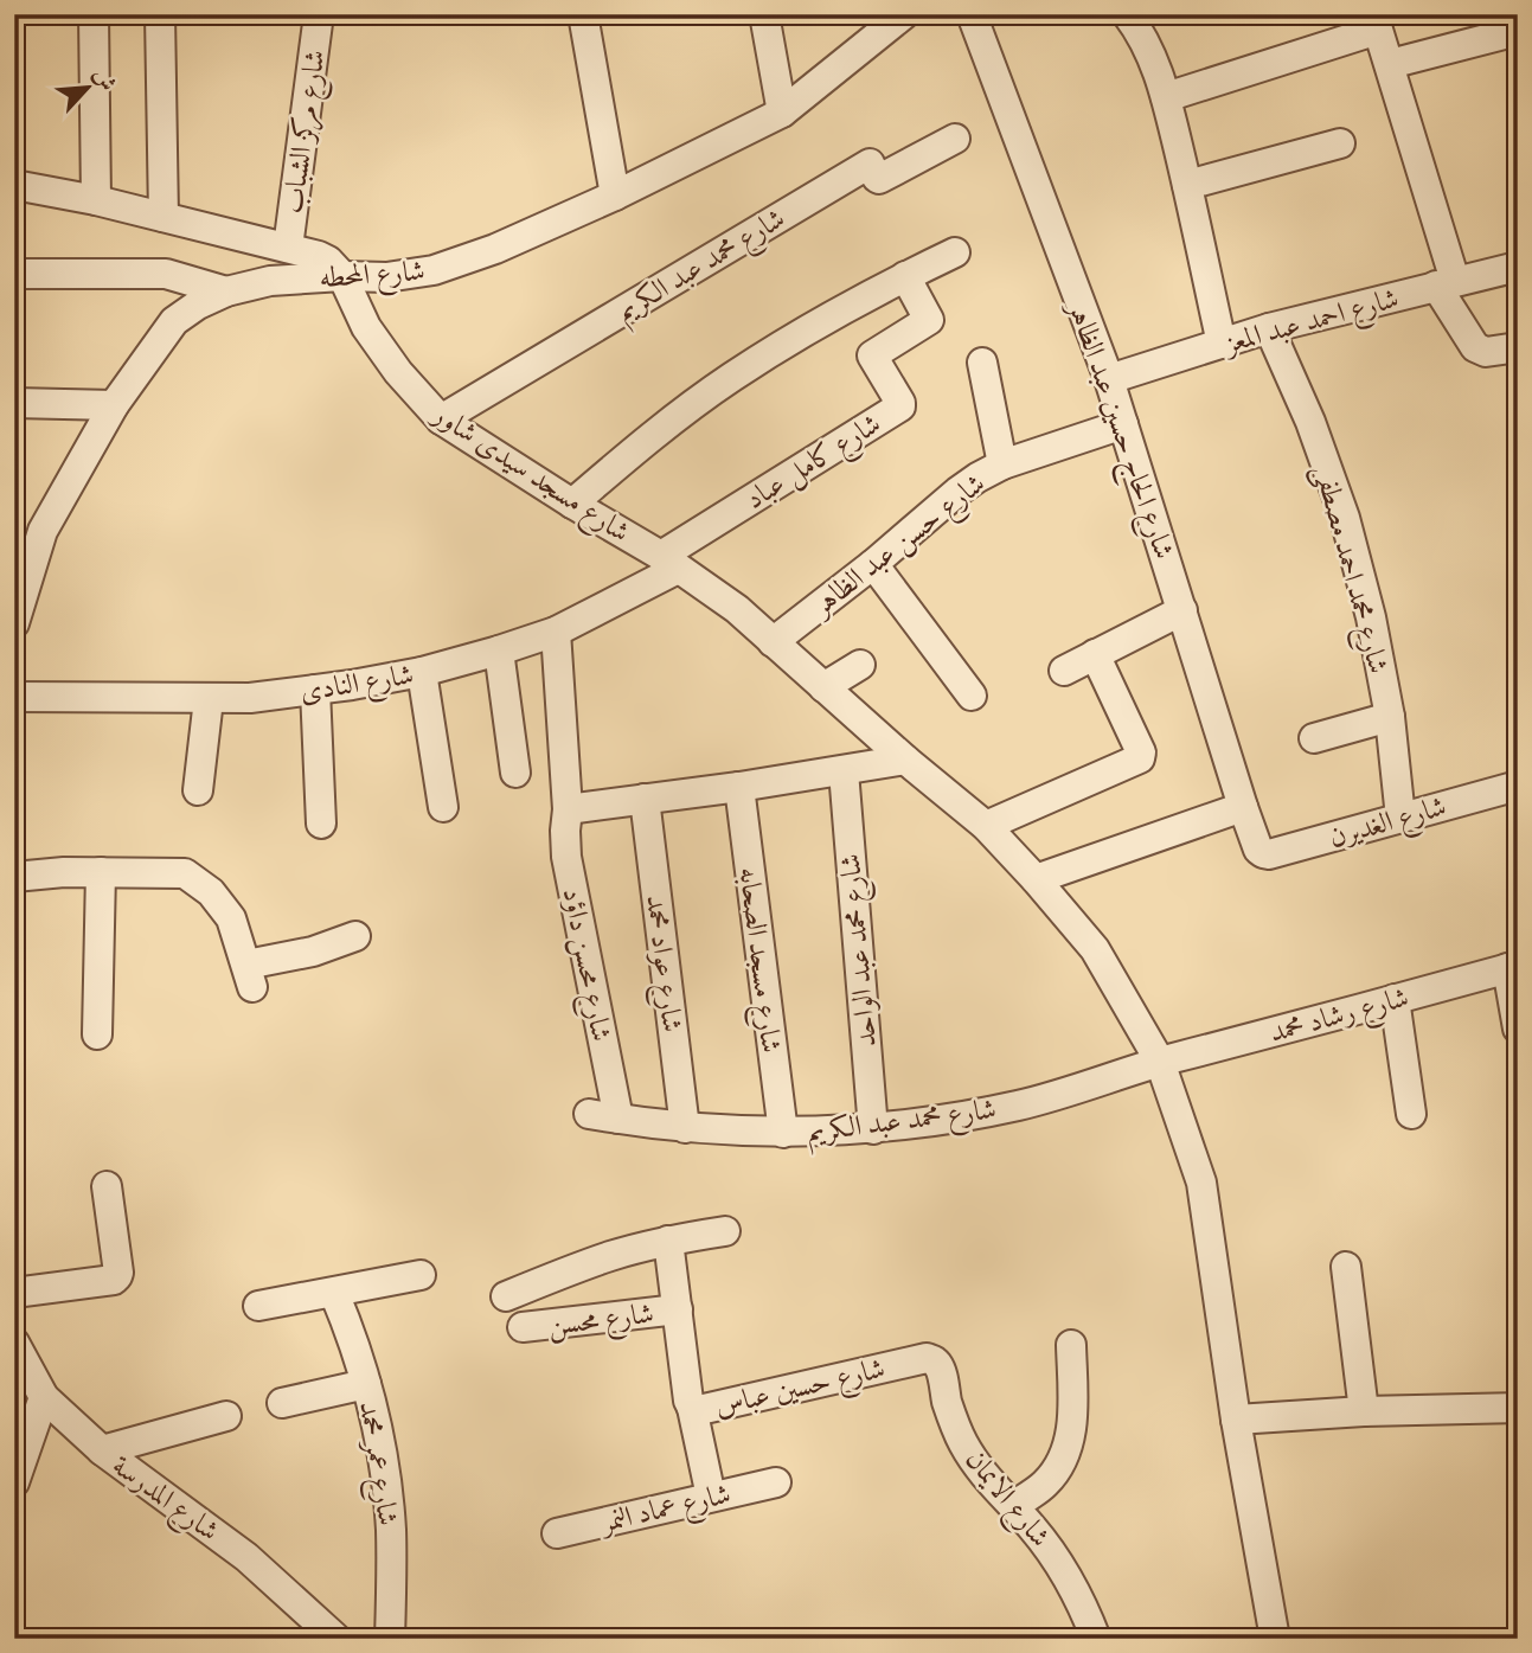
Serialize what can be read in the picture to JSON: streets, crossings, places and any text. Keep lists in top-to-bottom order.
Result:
{
  "streets": {
    "street": [
      "شارع مركز الشباب",
      "شارع محمد عبد الكريم",
      "شارع المحطه",
      "شارع احمد عبد المعز",
      "شارع الحاج حسين عبد الظاهر",
      "شارع كامل عباد",
      "شارع مسجد سيدى شاور",
      "شارع حسن عبد الظاهر",
      "شارع محمد احمد مصطفى",
      "شارع النادى",
      "شارع الغديرن",
      "شارع محمد عبد الواحد",
      "شارع مسجد الصحابه",
      "شارع عواد محمد",
      "شارع محسن داؤد",
      "شارع رشاد محمد",
      "شارع محسن",
      "شارع حسين عباس",
      "شارع عمر محمد",
      "شارع المدرسة",
      "شارع الايمان",
      "شارع عماد النمر"
    ]
  },
  "crossings": [
    ["شارع محمد عبد الكريم", "شارع مسجد سيدى شاور"],
    ["شارع محمد عبد الكريم", "شارع محمد عبد الواحد"],
    ["شارع محمد عبد الكريم", "شارع مسجد الصحابه"],
    ["شارع محمد عبد الكريم", "شارع عواد محمد"],
    ["شارع محمد عبد الكريم", "شارع محسن داؤد"],
    ["شارع محمد عبد الكريم", "شارع رشاد محمد"],
    ["شارع المحطه", "شارع مسجد سيدى شاور"],
    ["شارع احمد عبد المعز", "شارع الحاج حسين عبد الظاهر"],
    ["شارع احمد عبد المعز", "شارع محمد احمد مصطفى"],
    ["شارع الحاج حسين عبد الظاهر", "شارع حسن عبد الظاهر"],
    ["شارع الحاج حسين عبد الظاهر", "شارع الغديرن"],
    ["شارع كامل عباد", "شارع مسجد سيدى شاور"],
    ["شارع كامل عباد", "شارع النادى"],
    ["شارع مسجد سيدى شاور", "شارع حسن عبد الظاهر"],
    ["شارع مسجد سيدى شاور", "شارع النادى"],
    ["شارع مسجد سيدى شاور", "شارع رشاد محمد"],
    ["شارع محمد احمد مصطفى", "شارع الغديرن"],
    ["شارع النادى", "شارع محسن داؤد"],
    ["شارع محسن", "شارع حسين عباس"],
    ["شارع حسين عباس", "شارع الايمان"]
  ],
  "north": "top right"
}
